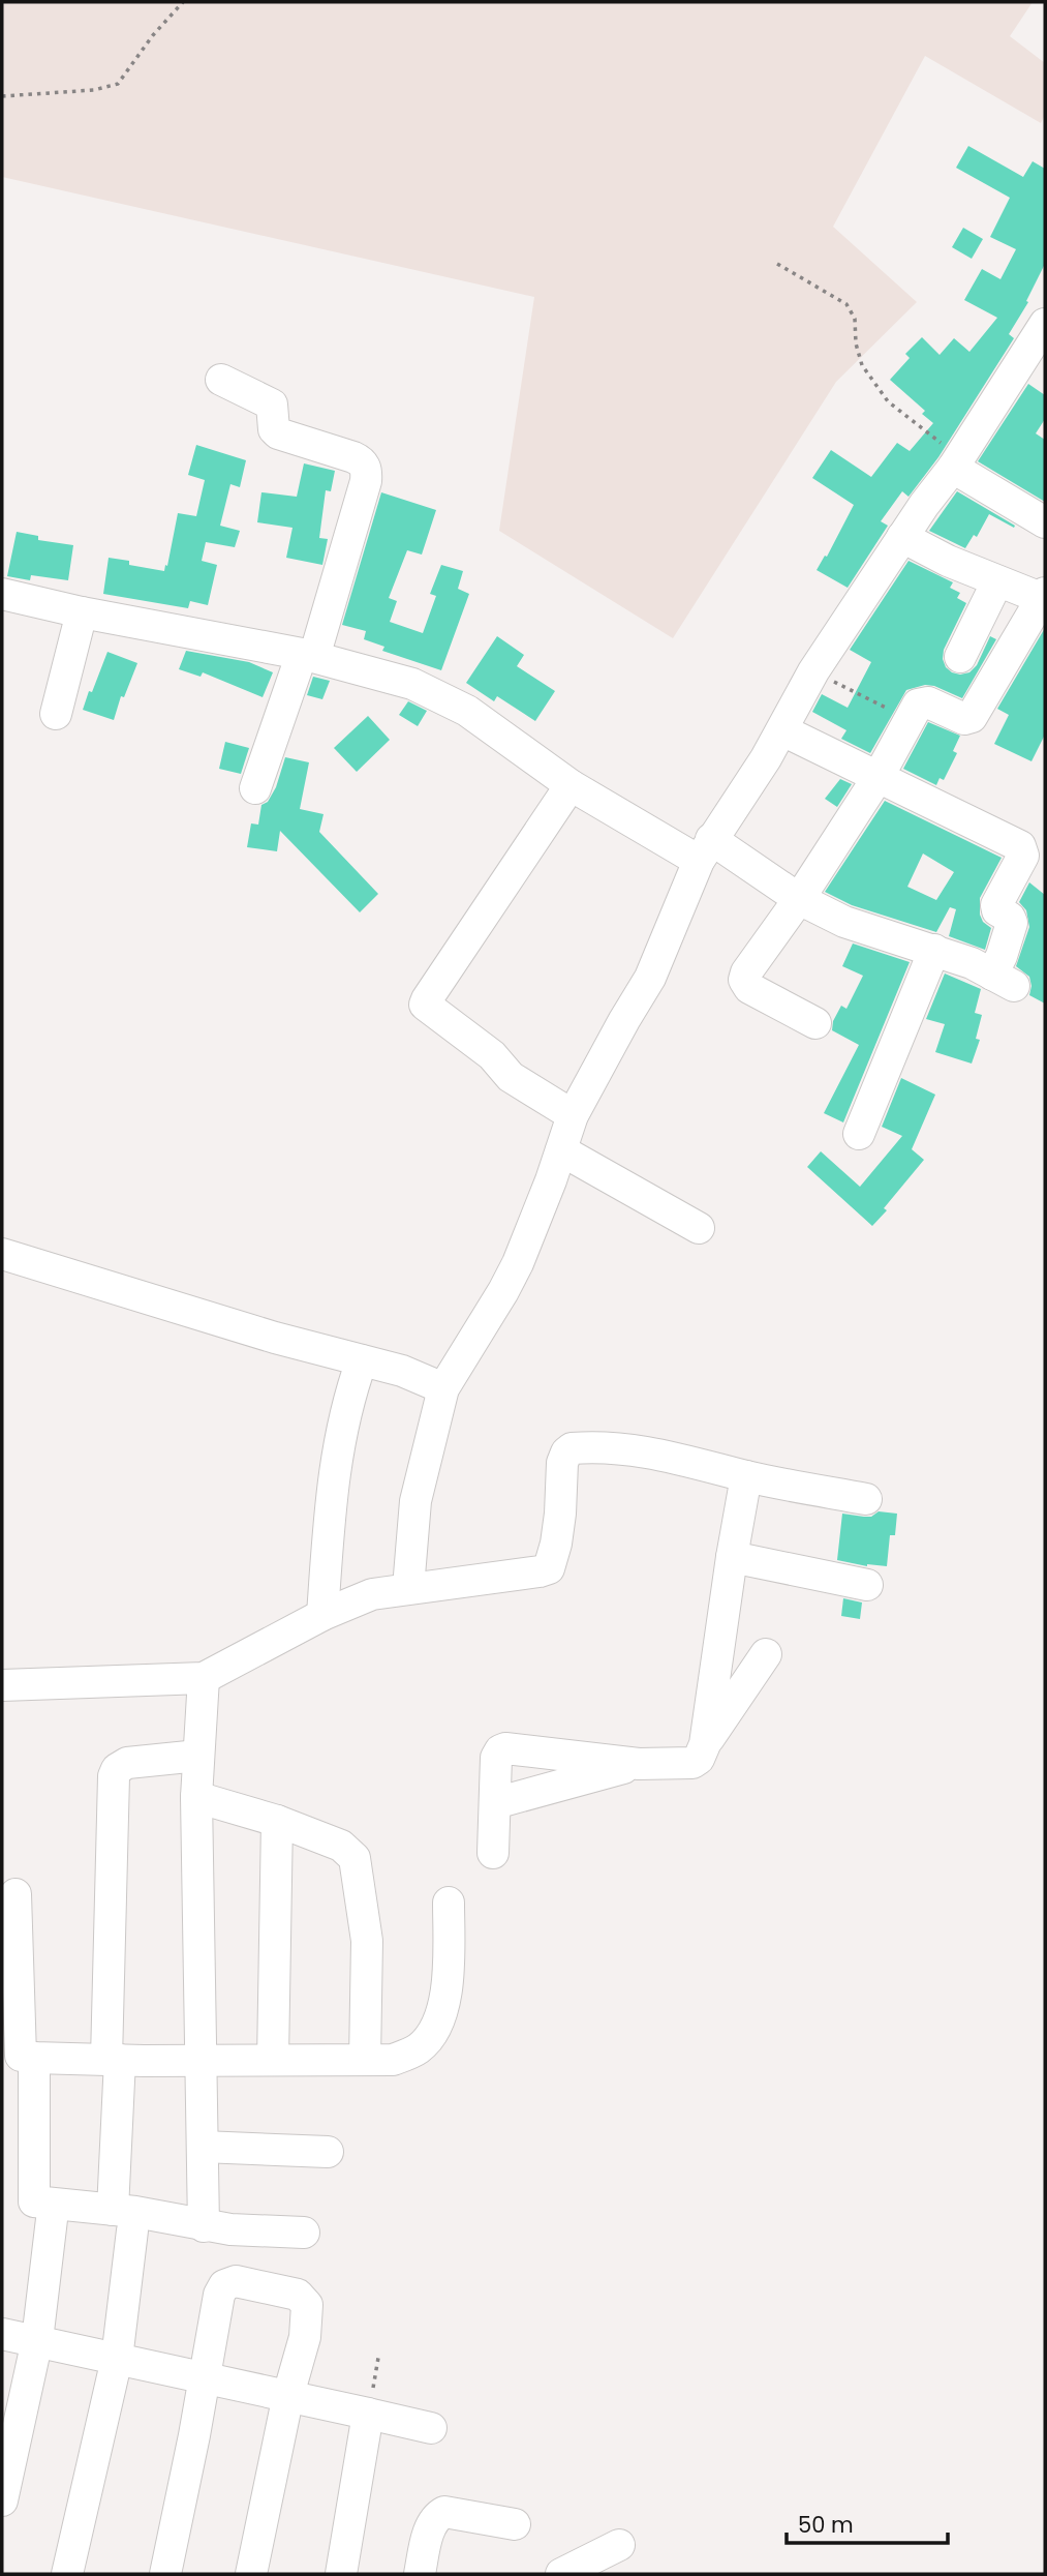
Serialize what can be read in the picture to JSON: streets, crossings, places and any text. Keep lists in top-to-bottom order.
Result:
{
  "scale_bar": "50 m"
}
